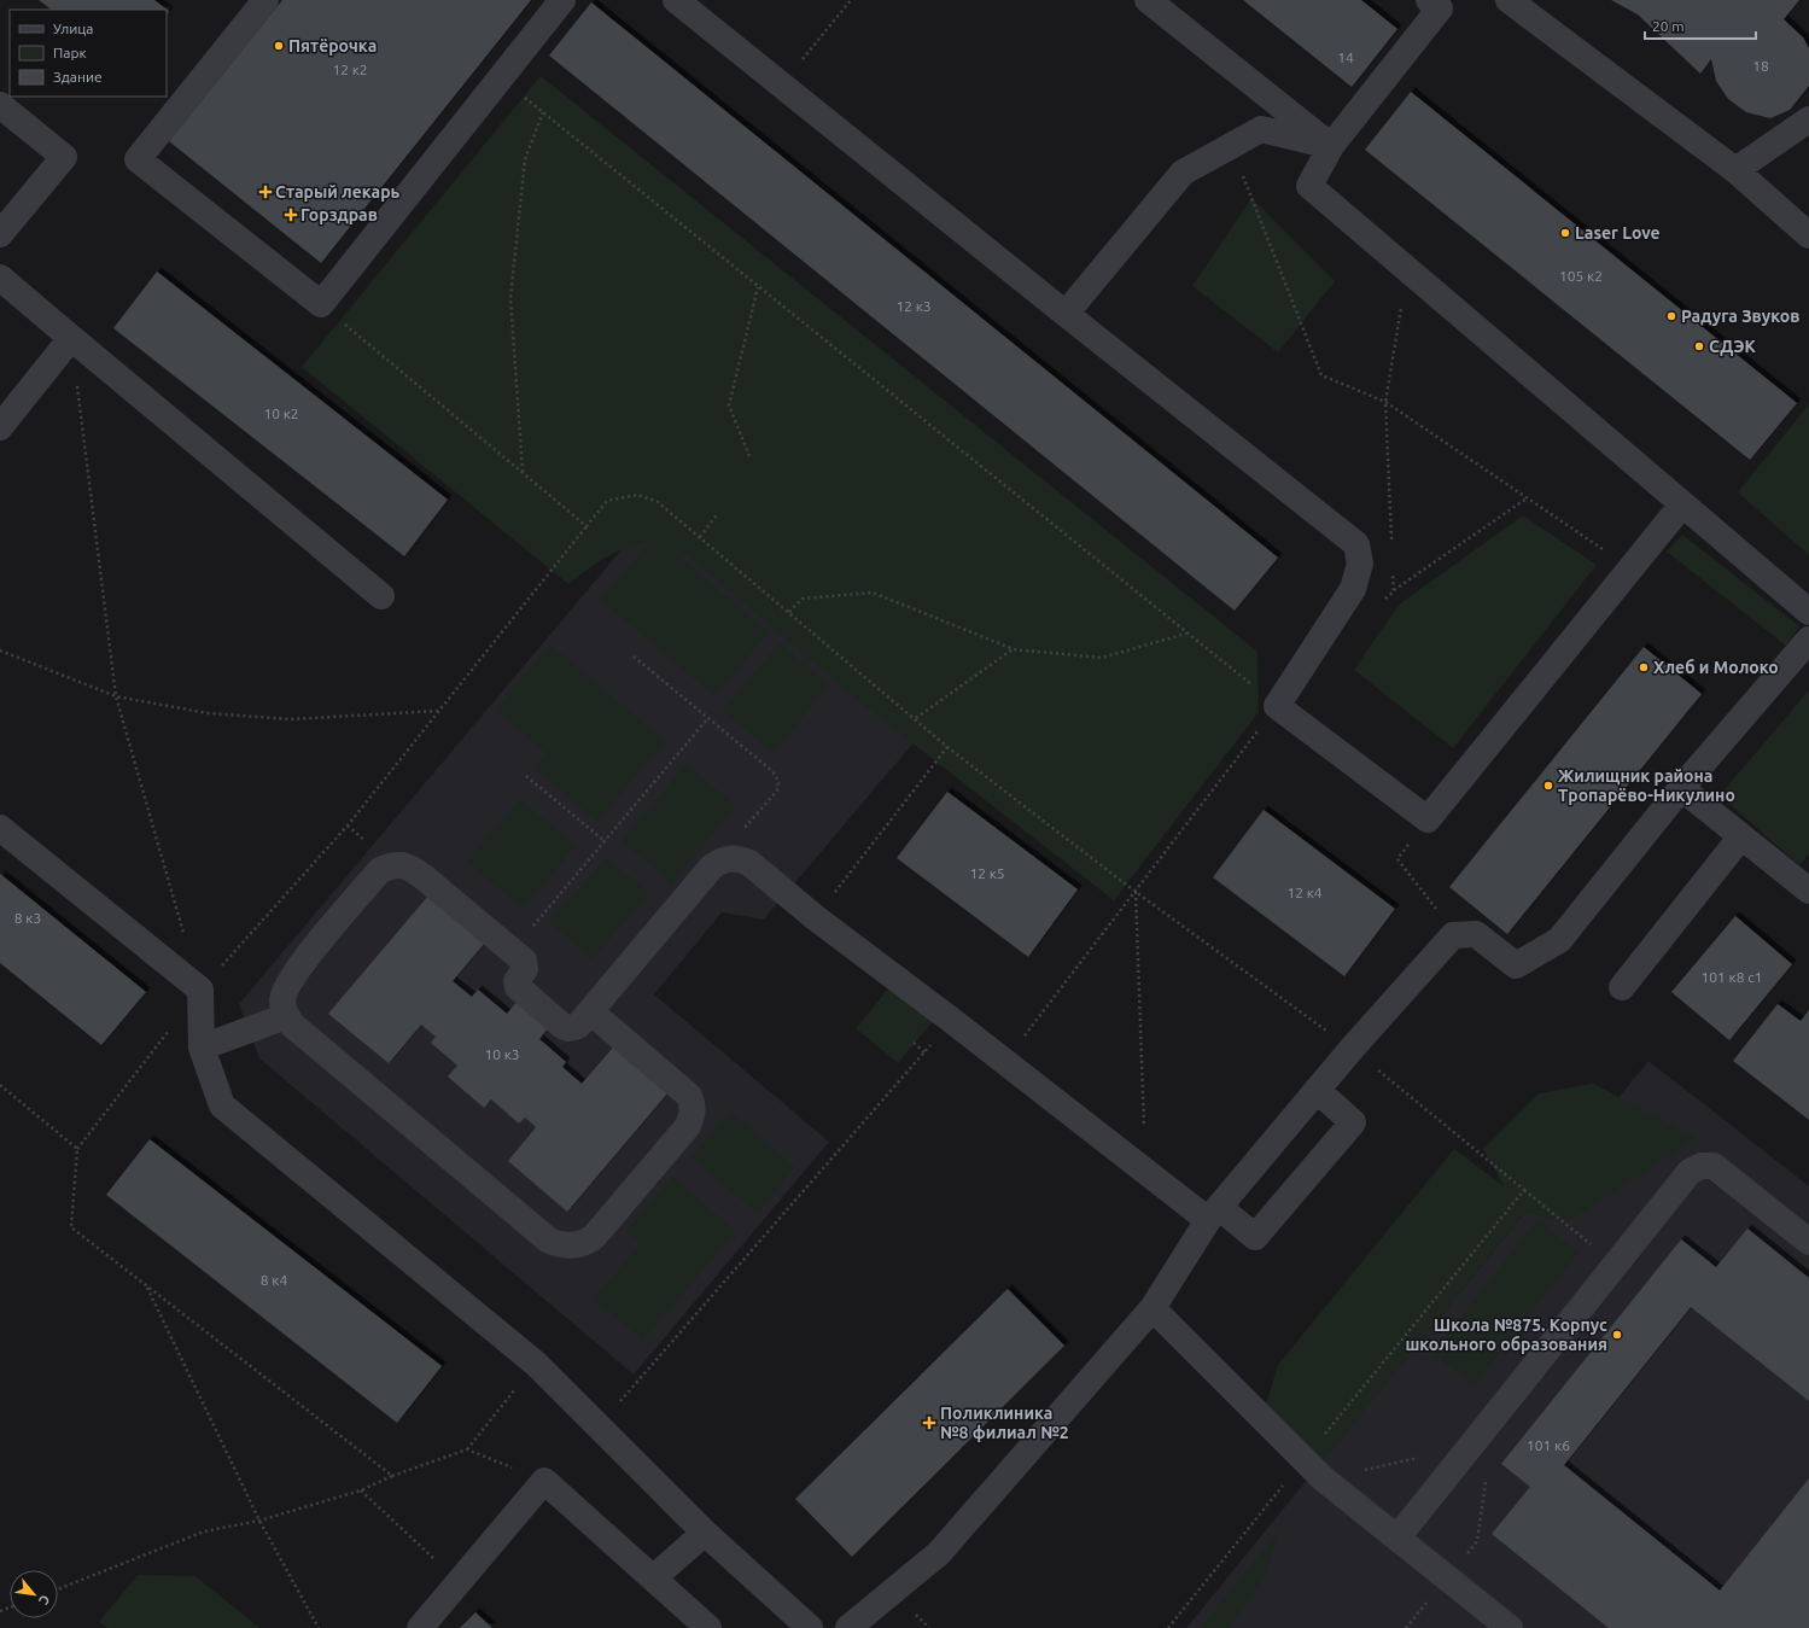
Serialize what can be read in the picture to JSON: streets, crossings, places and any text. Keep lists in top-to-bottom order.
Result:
{
  "places": {
    "other": [
      "Пятёрочка",
      "Laser Love",
      "Радуга Звуков",
      "СДЭК",
      "Хлеб и Молоко",
      "Жилищник района Тропарёво-Никулино",
      "Школа №875. Корпус школьного образования"
    ],
    "health": ["Старый лекарь", "Горздрав", "Поликлиника №8 филиал №2"]
  },
  "house_numbers": [
    "14",
    "18",
    "12 к2",
    "105 к2",
    "12 к3",
    "10 к2",
    "12 к5",
    "12 к4",
    "8 к3",
    "101 к8 с1",
    "10 к3",
    "8 к4",
    "101 к6"
  ],
  "legend": ["Улица", "Парк", "Здание"],
  "scale_bar": "20 m",
  "north": "bottom right"
}
